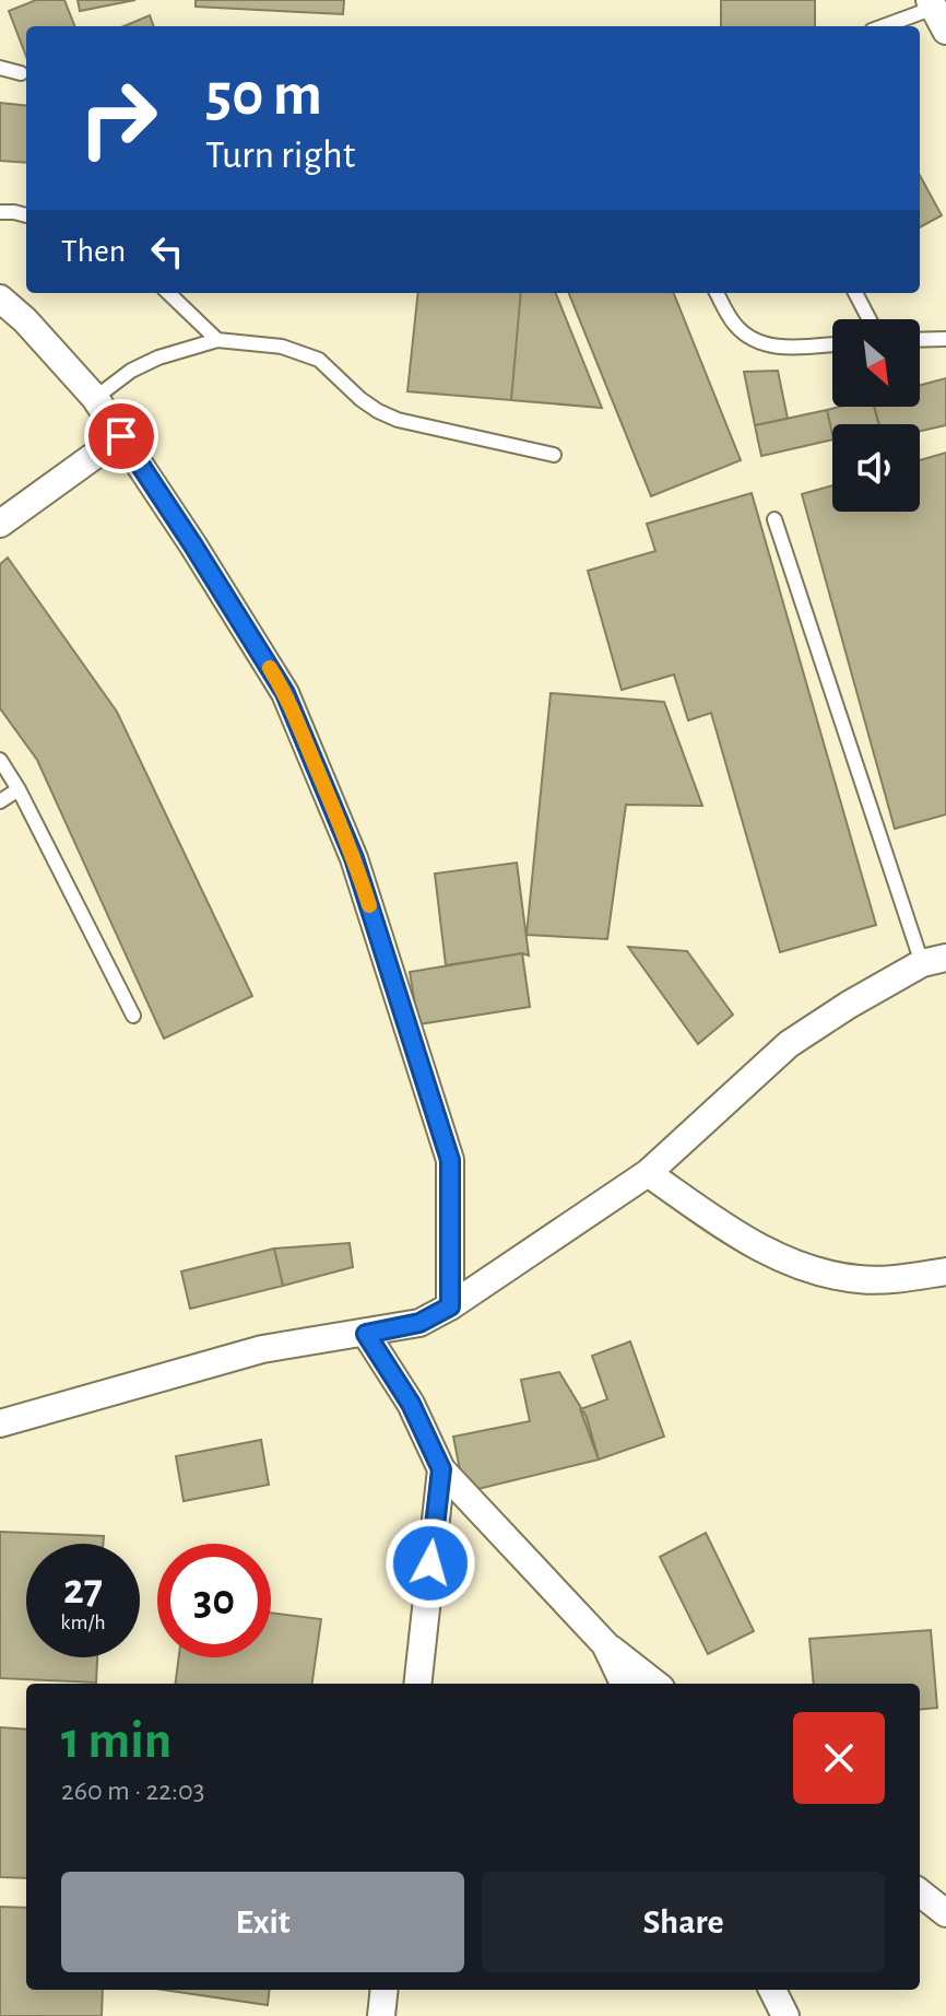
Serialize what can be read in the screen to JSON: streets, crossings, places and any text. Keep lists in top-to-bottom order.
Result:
{
  "north": "bottom right",
  "page": {
    "turn": ["50 m", "Turn right"],
    "then": "Then",
    "speed": "27 km/h",
    "limit": "30",
    "heading": ["1 min", "260 m · 22:03"],
    "buttons": ["Exit", "Share"]
  }
}
